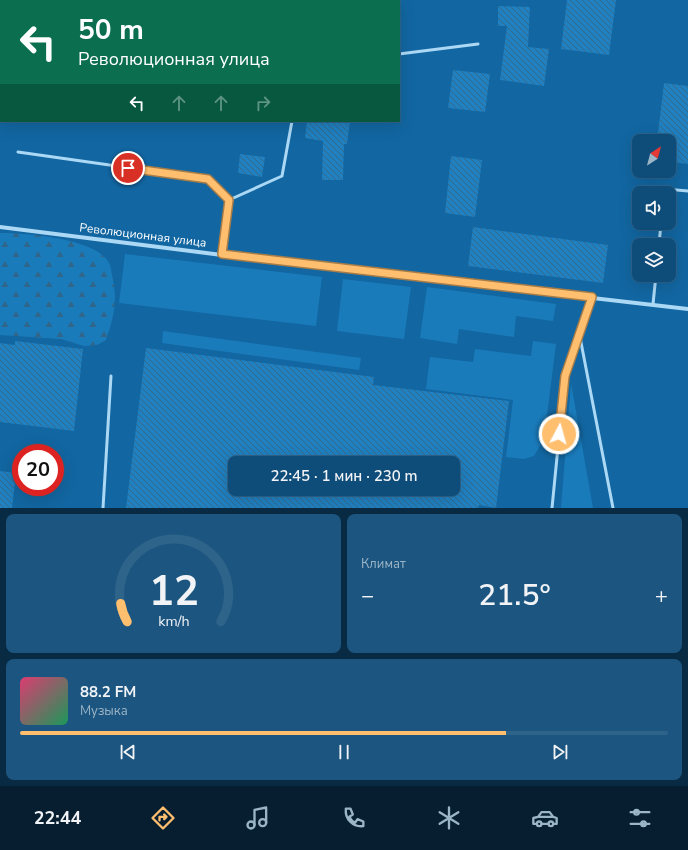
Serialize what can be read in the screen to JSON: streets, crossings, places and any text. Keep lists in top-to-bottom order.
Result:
{
  "streets": {
    "street": ["Революционная улица"]
  },
  "north": "top right",
  "page": {
    "turn": ["50 m", "Революционная улица"],
    "limit": "20",
    "trip": "22:45 · 1 мин · 230 m",
    "tile": "Климат",
    "heat": ["−", "21.5°", "+"],
    "song": ["88.2 FM", "Музыка"],
    "tabs": "22:44",
    "gauge": ["12", "km/h"]
  }
}
